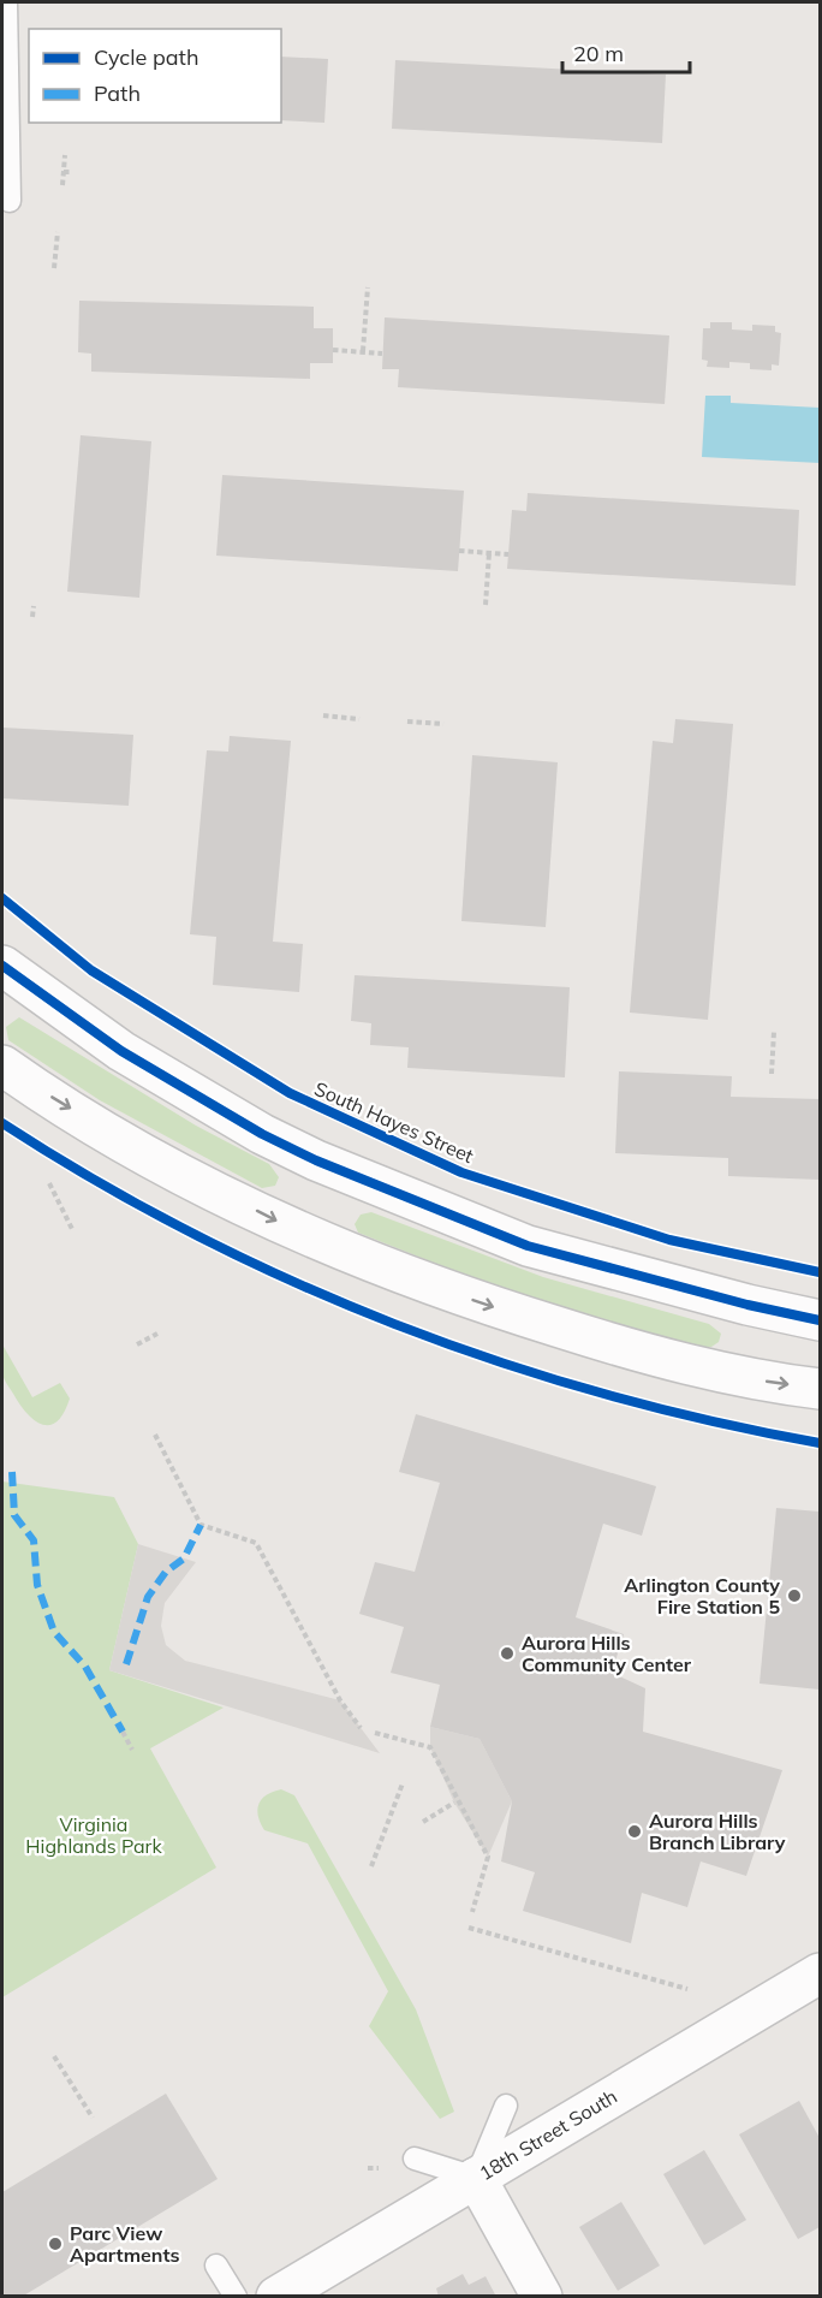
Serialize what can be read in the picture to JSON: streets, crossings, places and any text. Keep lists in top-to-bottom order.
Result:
{
  "streets": {
    "street": ["18th Street South"],
    "cycle path": ["South Hayes Street"]
  },
  "parks": ["Virginia Highlands Park"],
  "places": [
    "Arlington County Fire Station 5",
    "Aurora Hills Community Center",
    "Aurora Hills Branch Library",
    "Parc View Apartments"
  ],
  "legend": ["Cycle path", "Path"],
  "scale_bar": "20 m"
}
